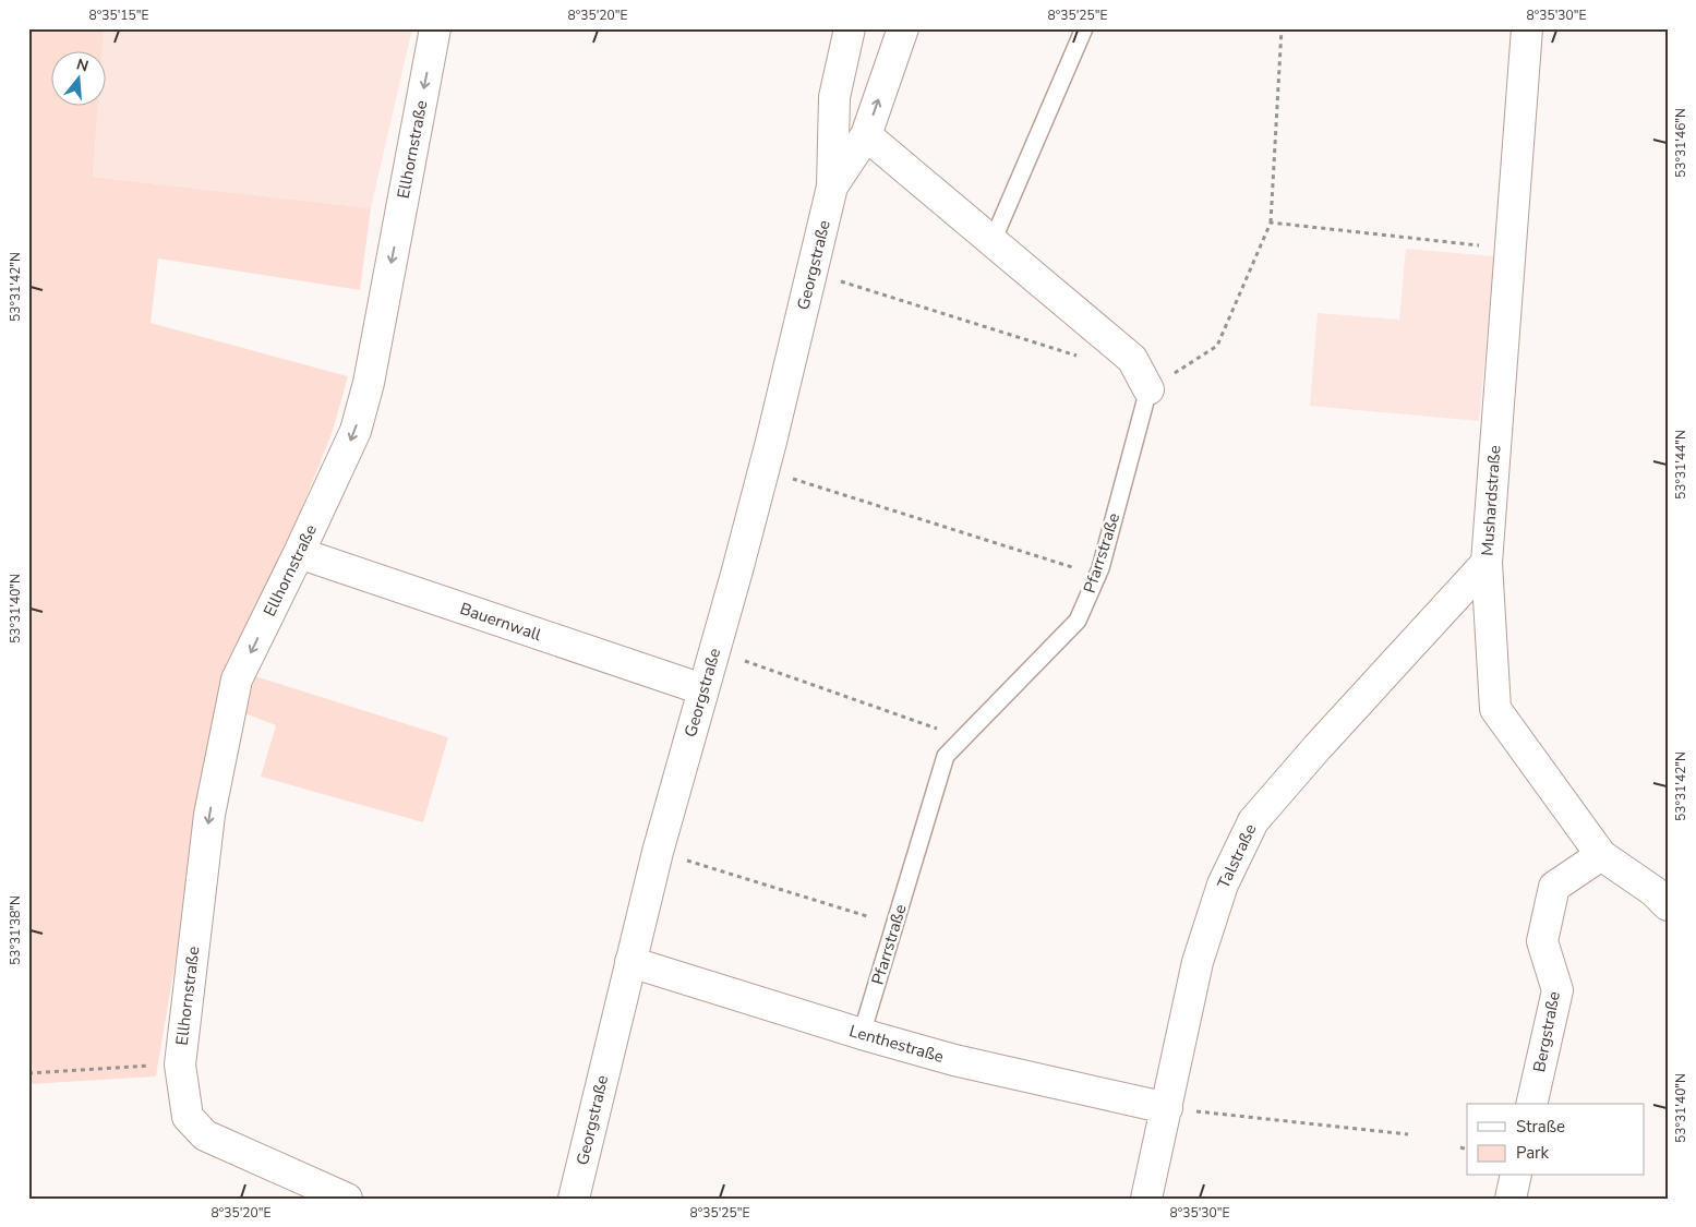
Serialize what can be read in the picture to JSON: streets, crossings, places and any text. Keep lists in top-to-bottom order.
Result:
{
  "streets": {
    "street": [
      "Ellhornstraße",
      "Georgstraße",
      "Mushardstraße",
      "Bauernwall",
      "Talstraße",
      "Bergstraße",
      "Lenthestraße"
    ],
    "lane": ["Pfarrstraße"]
  },
  "crossings": [
    ["Ellhornstraße", "Bauernwall"],
    ["Georgstraße", "Bauernwall"],
    ["Georgstraße", "Lenthestraße"],
    ["Mushardstraße", "Talstraße"],
    ["Mushardstraße", "Bergstraße"],
    ["Pfarrstraße", "Lenthestraße"],
    ["Talstraße", "Lenthestraße"]
  ],
  "one_way": ["Ellhornstraße"],
  "legend": ["Straße", "Park"],
  "north": "top",
  "coordinates": [
    "8°35'15\"E",
    "8°35'20\"E",
    "8°35'25\"E",
    "8°35'30\"E",
    "53°31'46\"N",
    "53°31'42\"N",
    "53°31'44\"N",
    "53°31'40\"N",
    "53°31'38\"N"
  ]
}
